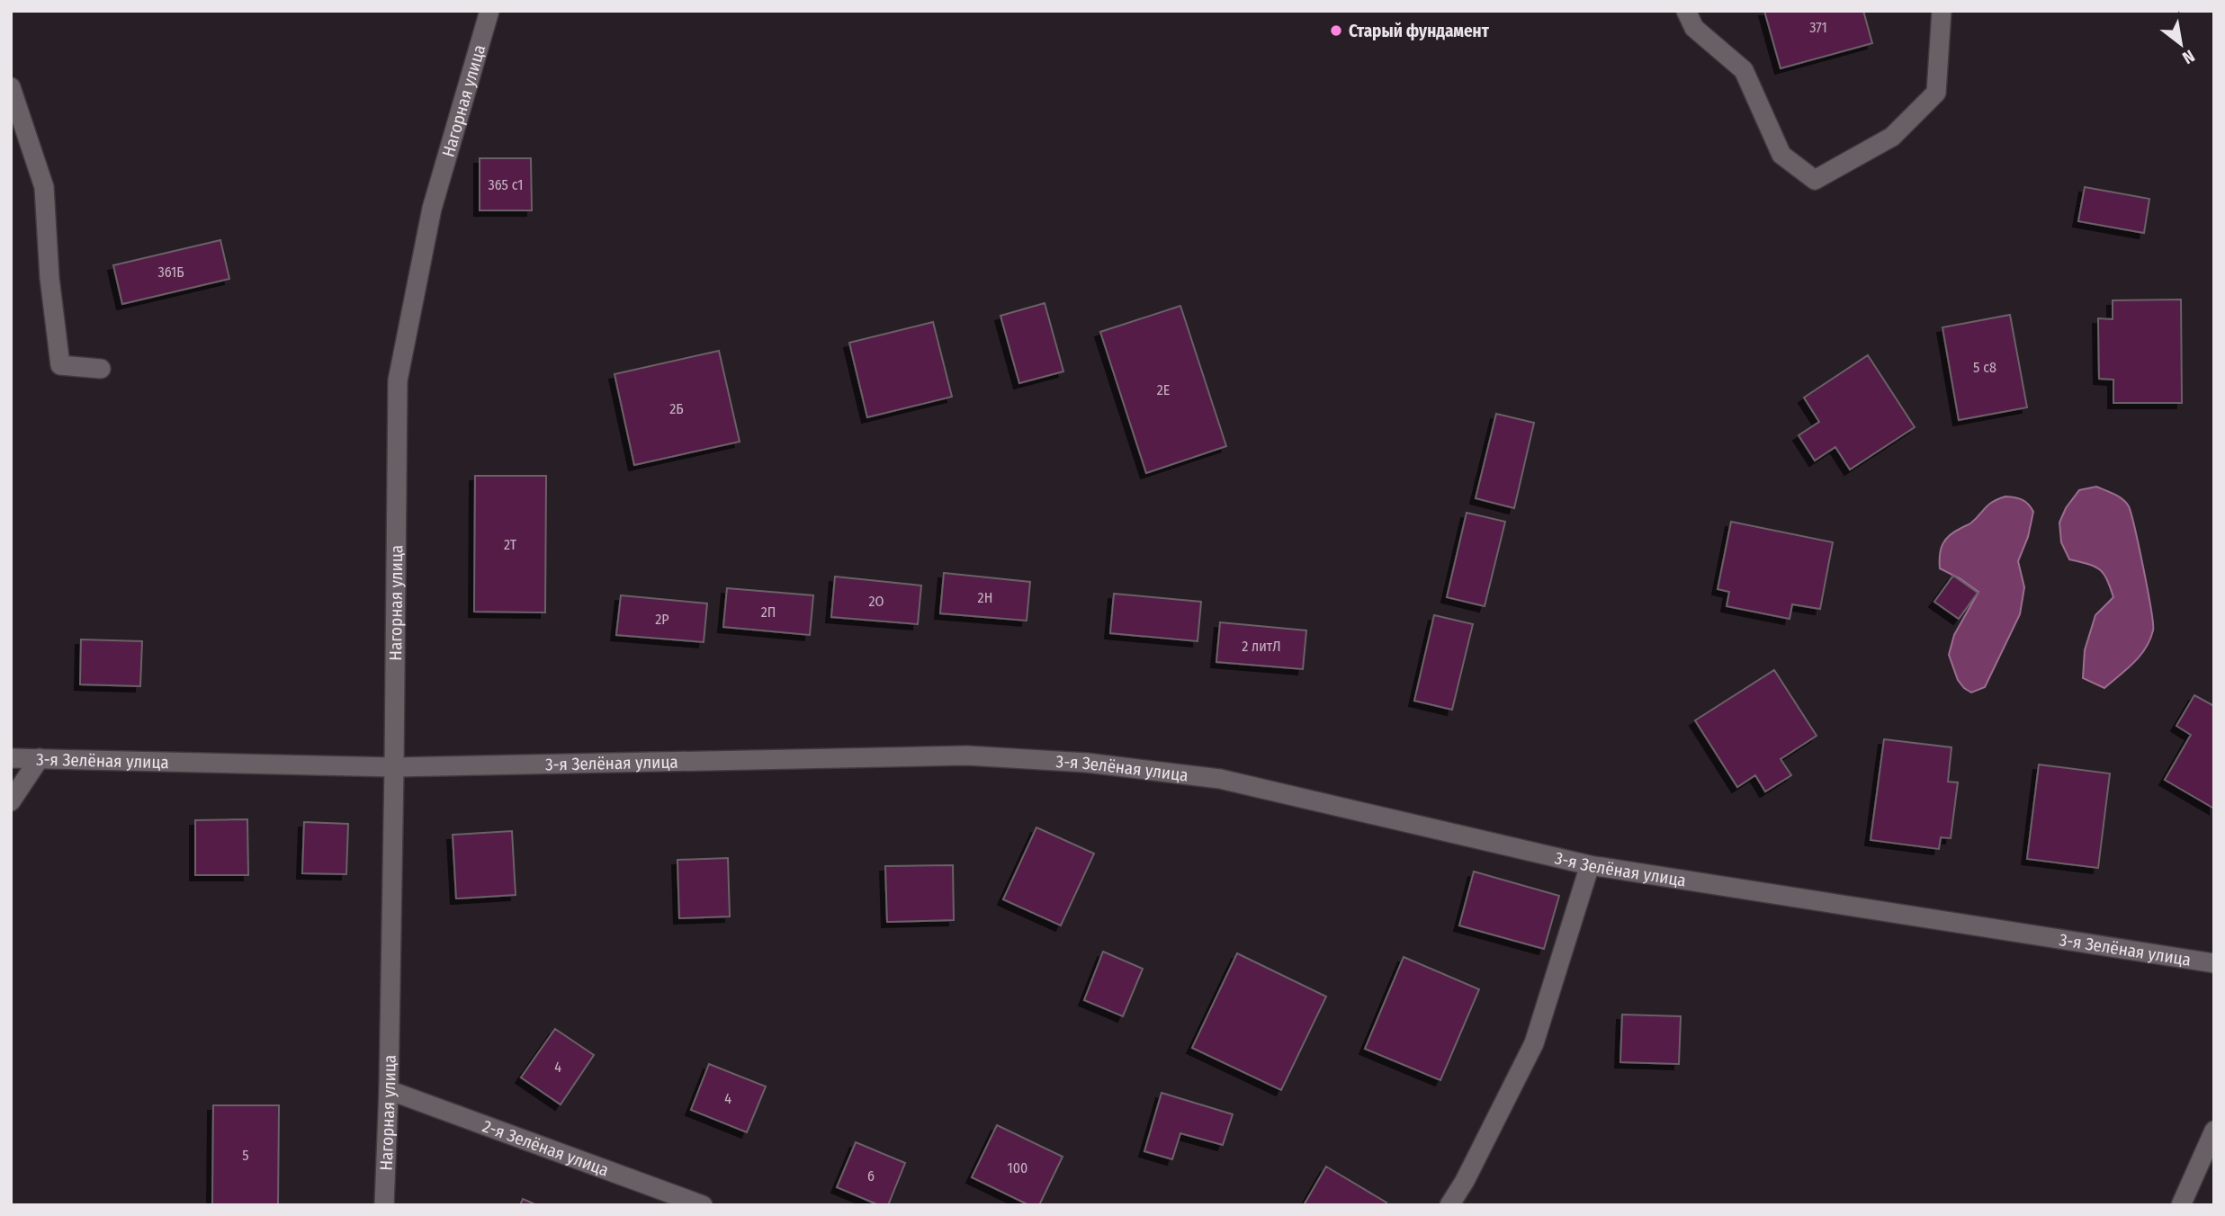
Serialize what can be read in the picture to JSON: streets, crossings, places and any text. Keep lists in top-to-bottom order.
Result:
{
  "streets": {
    "street": ["Нагорная улица", "3-я Зелёная улица", "2-я Зелёная улица"]
  },
  "crossings": [
    ["Нагорная улица", "3-я Зелёная улица"],
    ["Нагорная улица", "2-я Зелёная улица"]
  ],
  "places": ["Старый фундамент"],
  "house_numbers": [
    "371",
    "365 с1",
    "361Б",
    "5 с8",
    "2Е",
    "2Б",
    "2Т",
    "2Н",
    "2О",
    "2П",
    "2Р",
    "2 литЛ",
    "4",
    "4",
    "5",
    "100",
    "6"
  ],
  "north": "bottom right"
}
